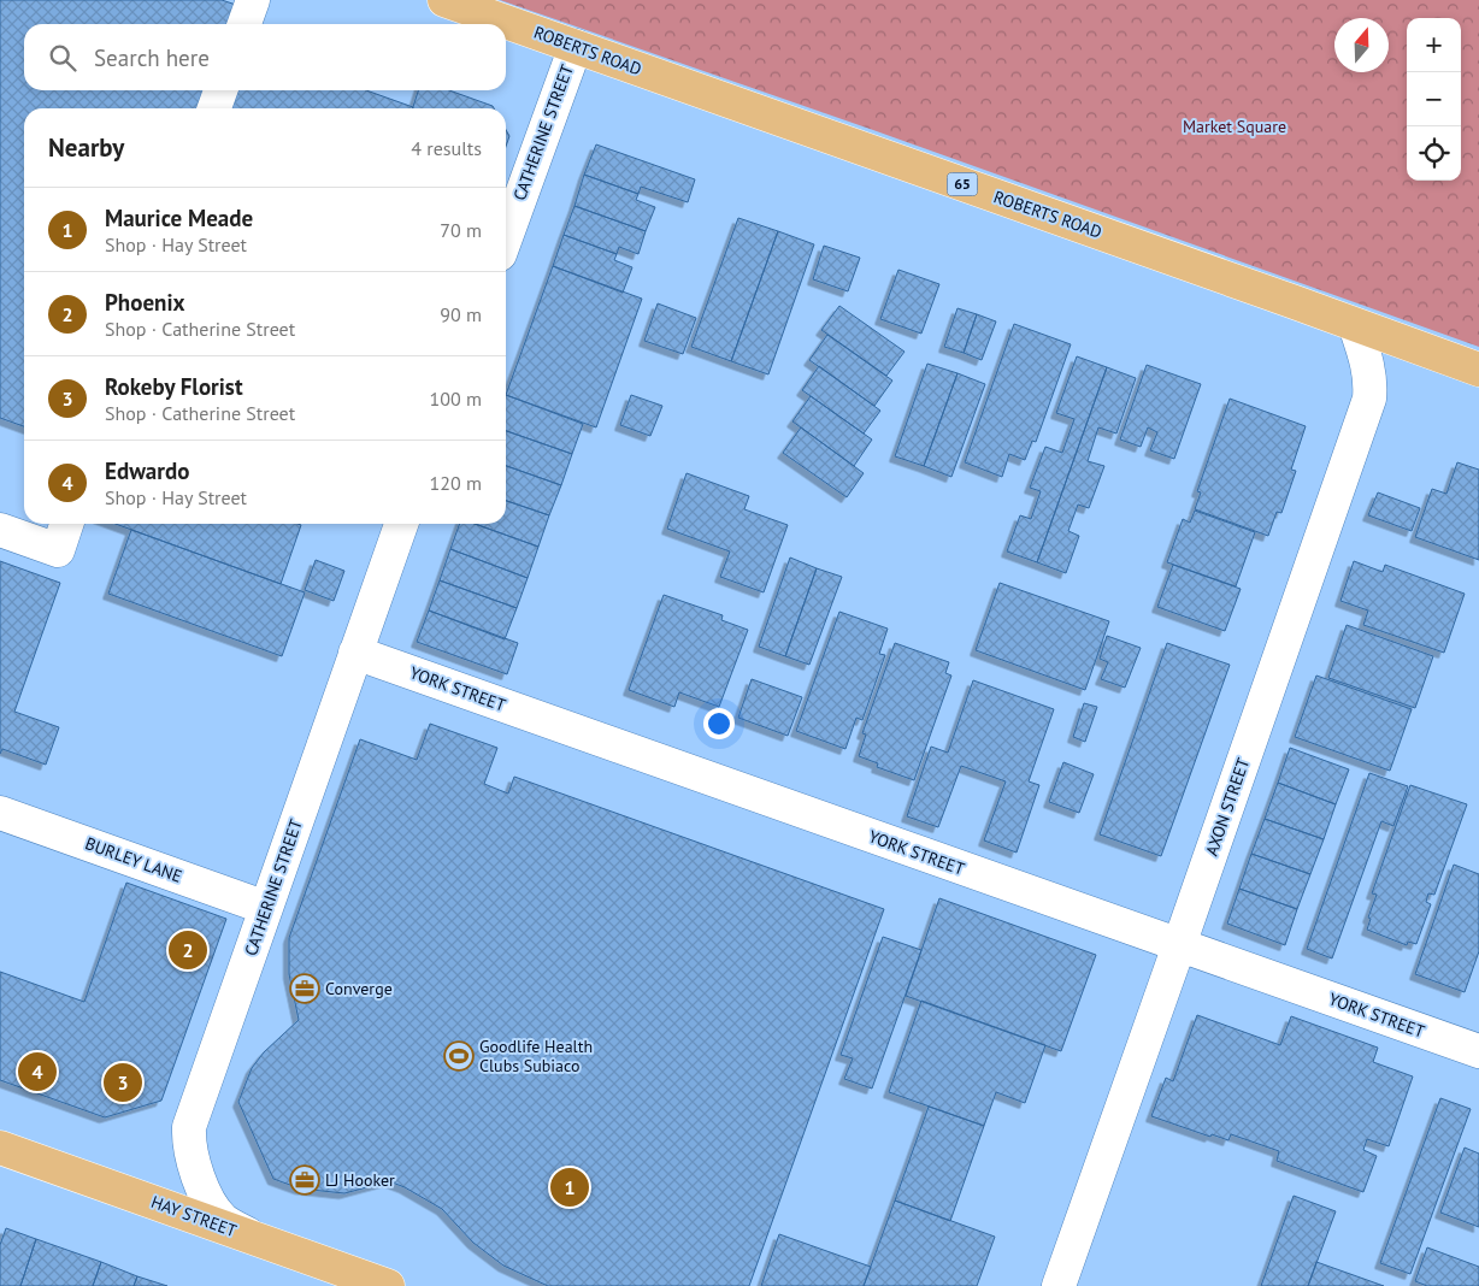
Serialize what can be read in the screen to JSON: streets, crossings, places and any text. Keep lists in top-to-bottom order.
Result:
{
  "streets": {
    "main road": ["ROBERTS ROAD", "65", "HAY STREET"],
    "street": [
      "CATHERINE STREET",
      "YORK STREET",
      "AXON STREET",
      "BURLEY LANE"
    ]
  },
  "crossings": [
    ["ROBERTS ROAD", "CATHERINE STREET"],
    ["ROBERTS ROAD", "AXON STREET"],
    ["CATHERINE STREET", "YORK STREET"],
    ["CATHERINE STREET", "BURLEY LANE"],
    ["CATHERINE STREET", "HAY STREET"],
    ["YORK STREET", "AXON STREET"]
  ],
  "parks": ["Market Square"],
  "places": {
    "office": ["Converge", "LJ Hooker"],
    "sports": ["Goodlife Health Clubs Subiaco"]
  },
  "north": "top",
  "page": {
    "map_buttons": ["+", "−"],
    "search": "Search here",
    "heading": ["Nearby", "4 results"],
    "list": [
      {
        "mark": "1",
        "name": "Maurice Meade",
        "note": "Shop · Hay Street",
        "value": "70 m"
      },
      {
        "mark": "2",
        "name": "Phoenix",
        "note": "Shop · Catherine Street",
        "value": "90 m"
      },
      {
        "mark": "3",
        "name": "Rokeby Florist",
        "note": "Shop · Catherine Street",
        "value": "100 m"
      },
      {
        "mark": "4",
        "name": "Edwardo",
        "note": "Shop · Hay Street",
        "value": "120 m"
      }
    ],
    "pins": [
      "2",
      "4",
      "3",
      "1"
    ]
  }
}
